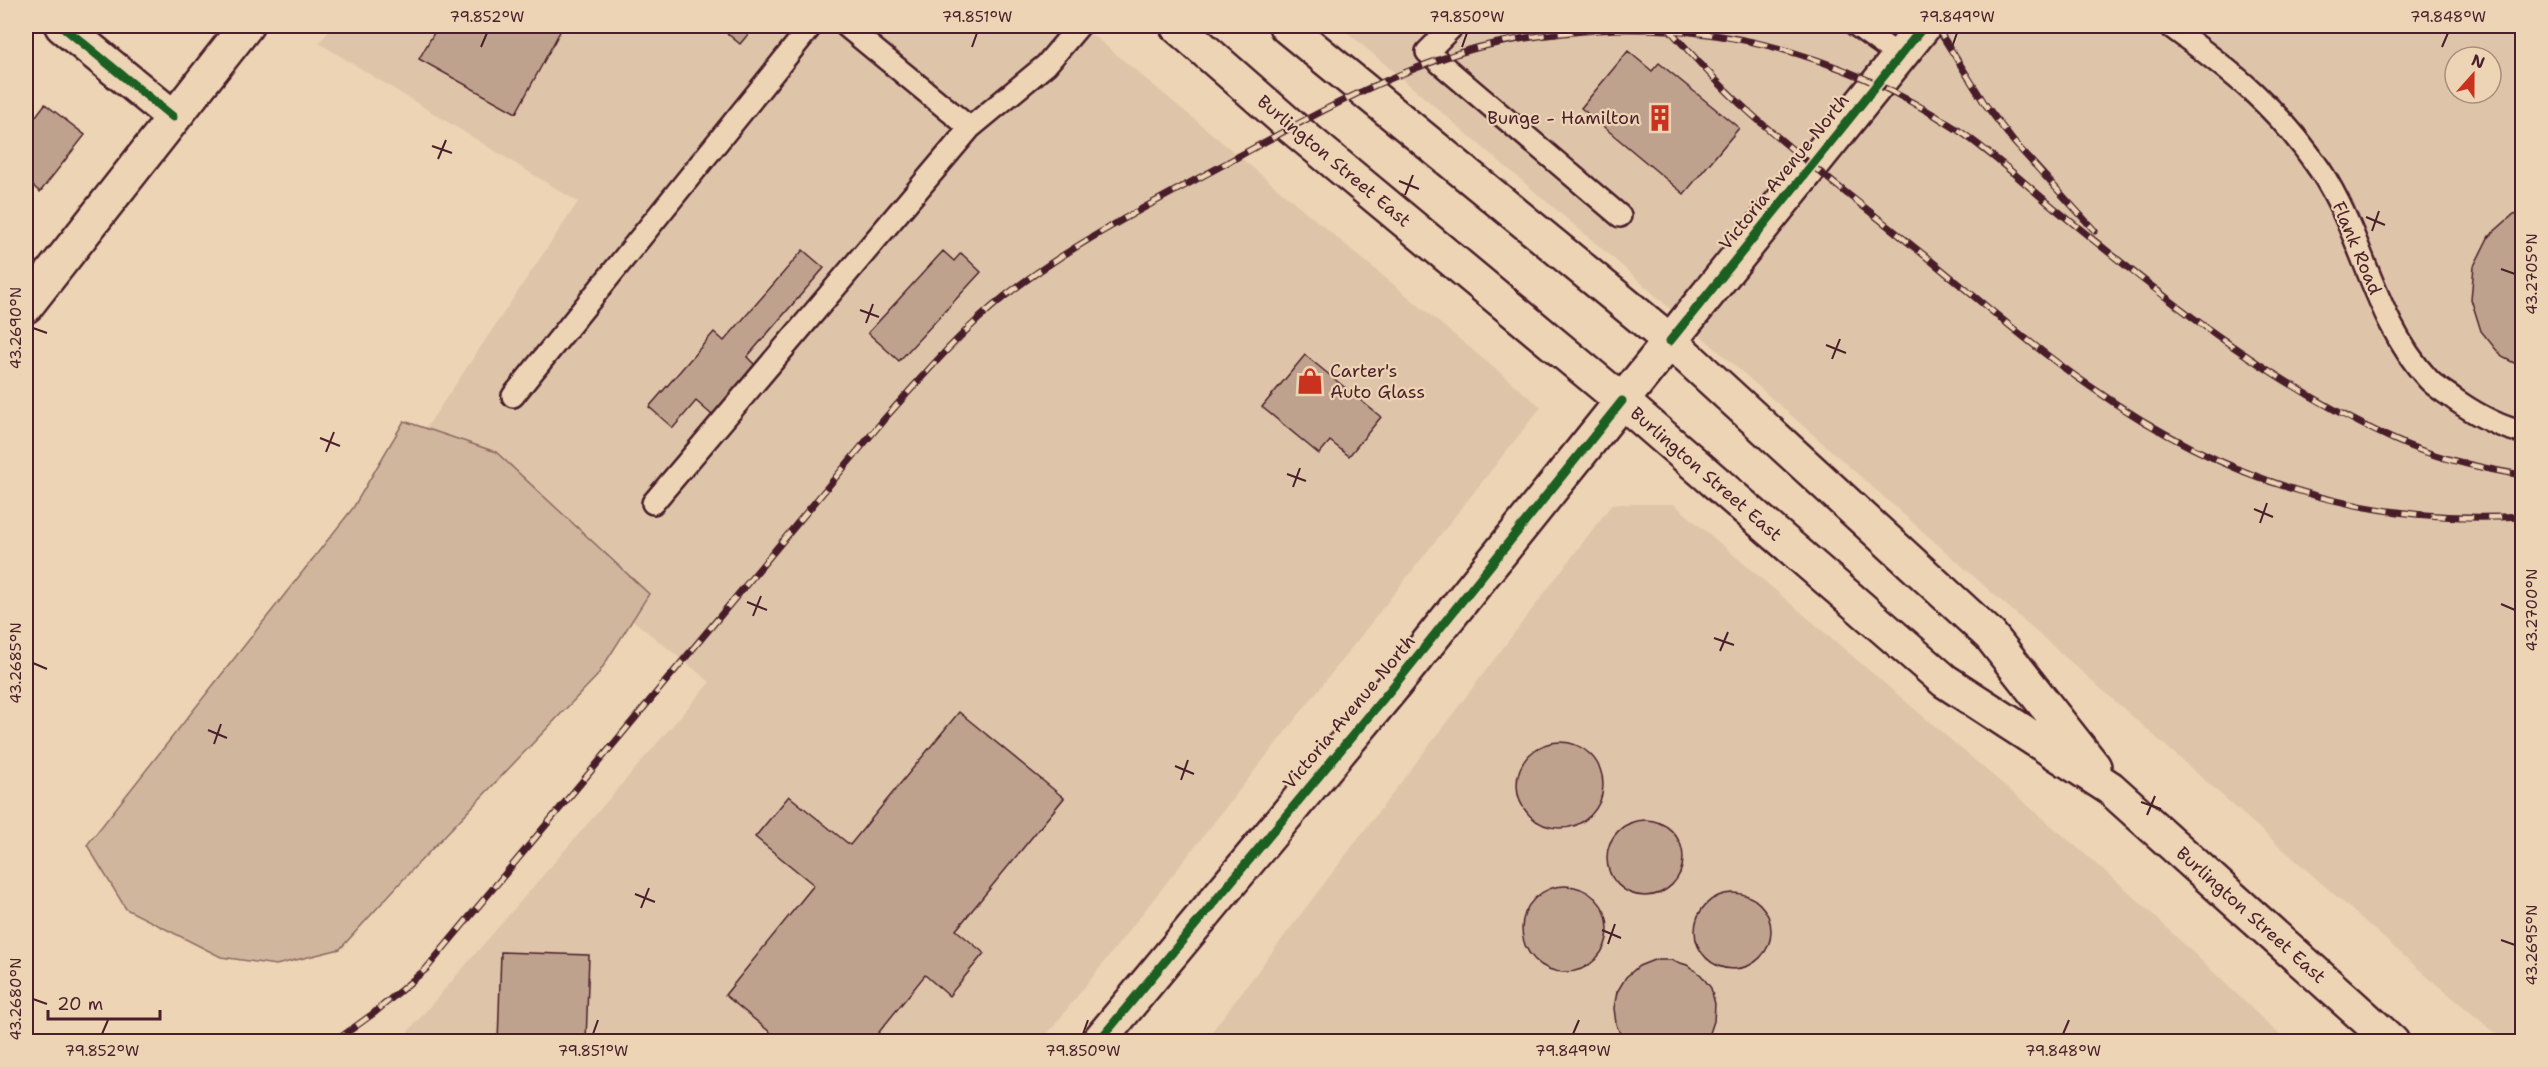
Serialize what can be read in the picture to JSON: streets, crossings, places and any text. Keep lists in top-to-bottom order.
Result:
{
  "streets": {
    "main road": ["Burlington Street East", "Victoria Avenue North"],
    "lane": ["Flank Road"]
  },
  "crossings": [
    ["Burlington Street East", "Victoria Avenue North"]
  ],
  "places": {
    "building": ["Bunge - Hamilton"],
    "shop": ["Carter's Auto Glass"]
  },
  "scale_bar": "20 m",
  "north": "top",
  "coordinates": [
    "79.852°W",
    "79.851°W",
    "79.850°W",
    "79.849°W",
    "79.848°W",
    "43.2705°N",
    "43.2690°N",
    "43.2700°N",
    "43.2685°N",
    "43.2695°N",
    "43.2680°N"
  ]
}
